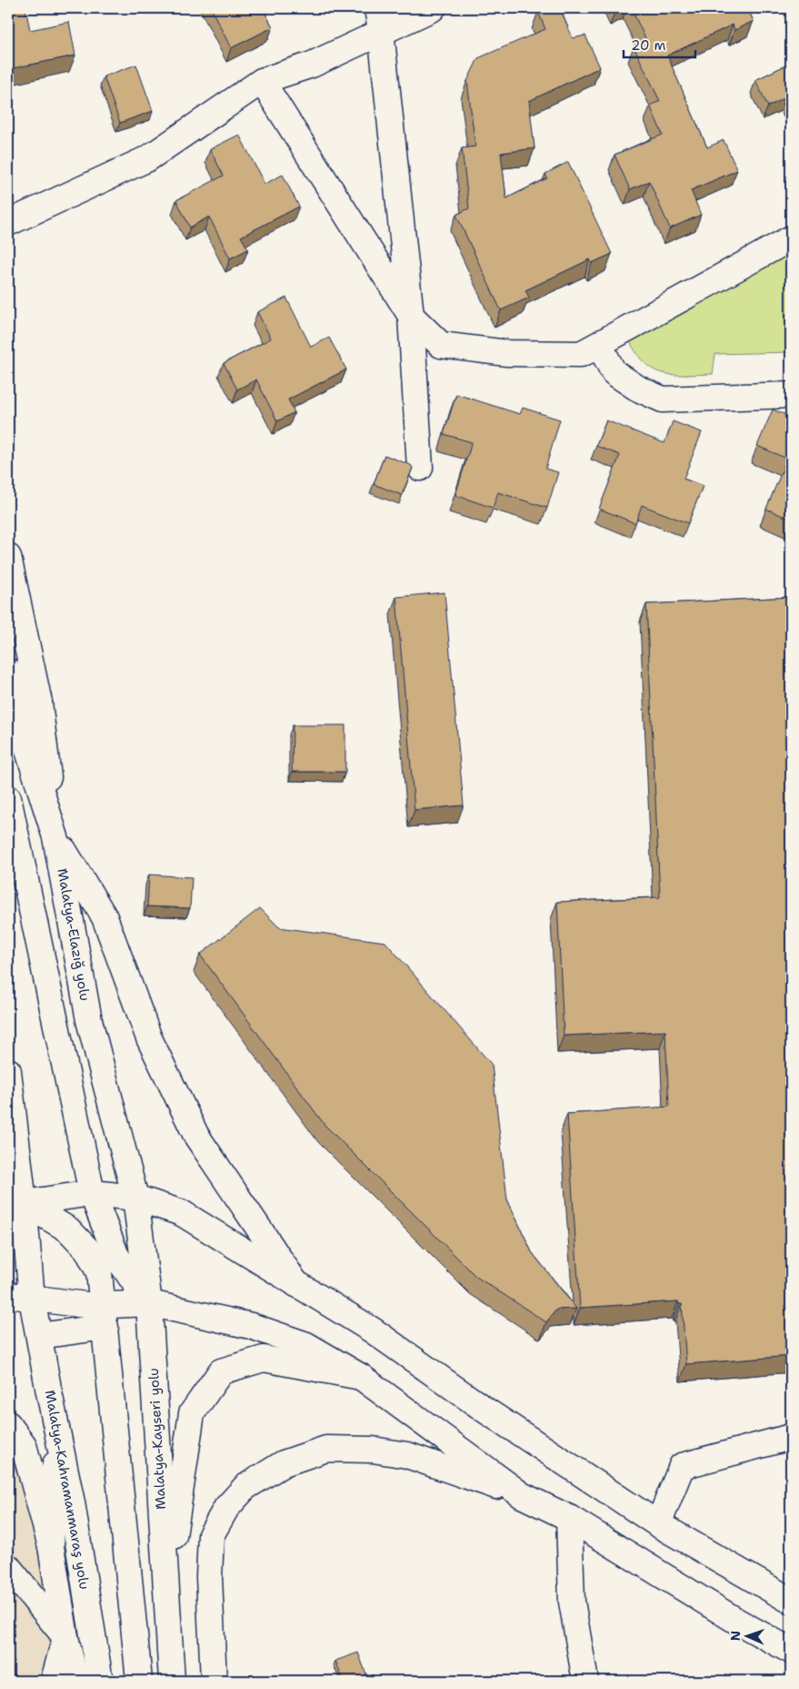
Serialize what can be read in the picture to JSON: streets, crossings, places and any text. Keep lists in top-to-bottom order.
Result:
{
  "streets": {
    "main road": ["Malatya-Elazığ yolu", "Malatya-Kayseri yolu", "Malatya-Kahramanmaraş yolu"]
  },
  "crossings": [
    ["Malatya-Elazığ yolu", "Malatya-Kayseri yolu"]
  ],
  "scale_bar": "20 m",
  "north": "left"
}
